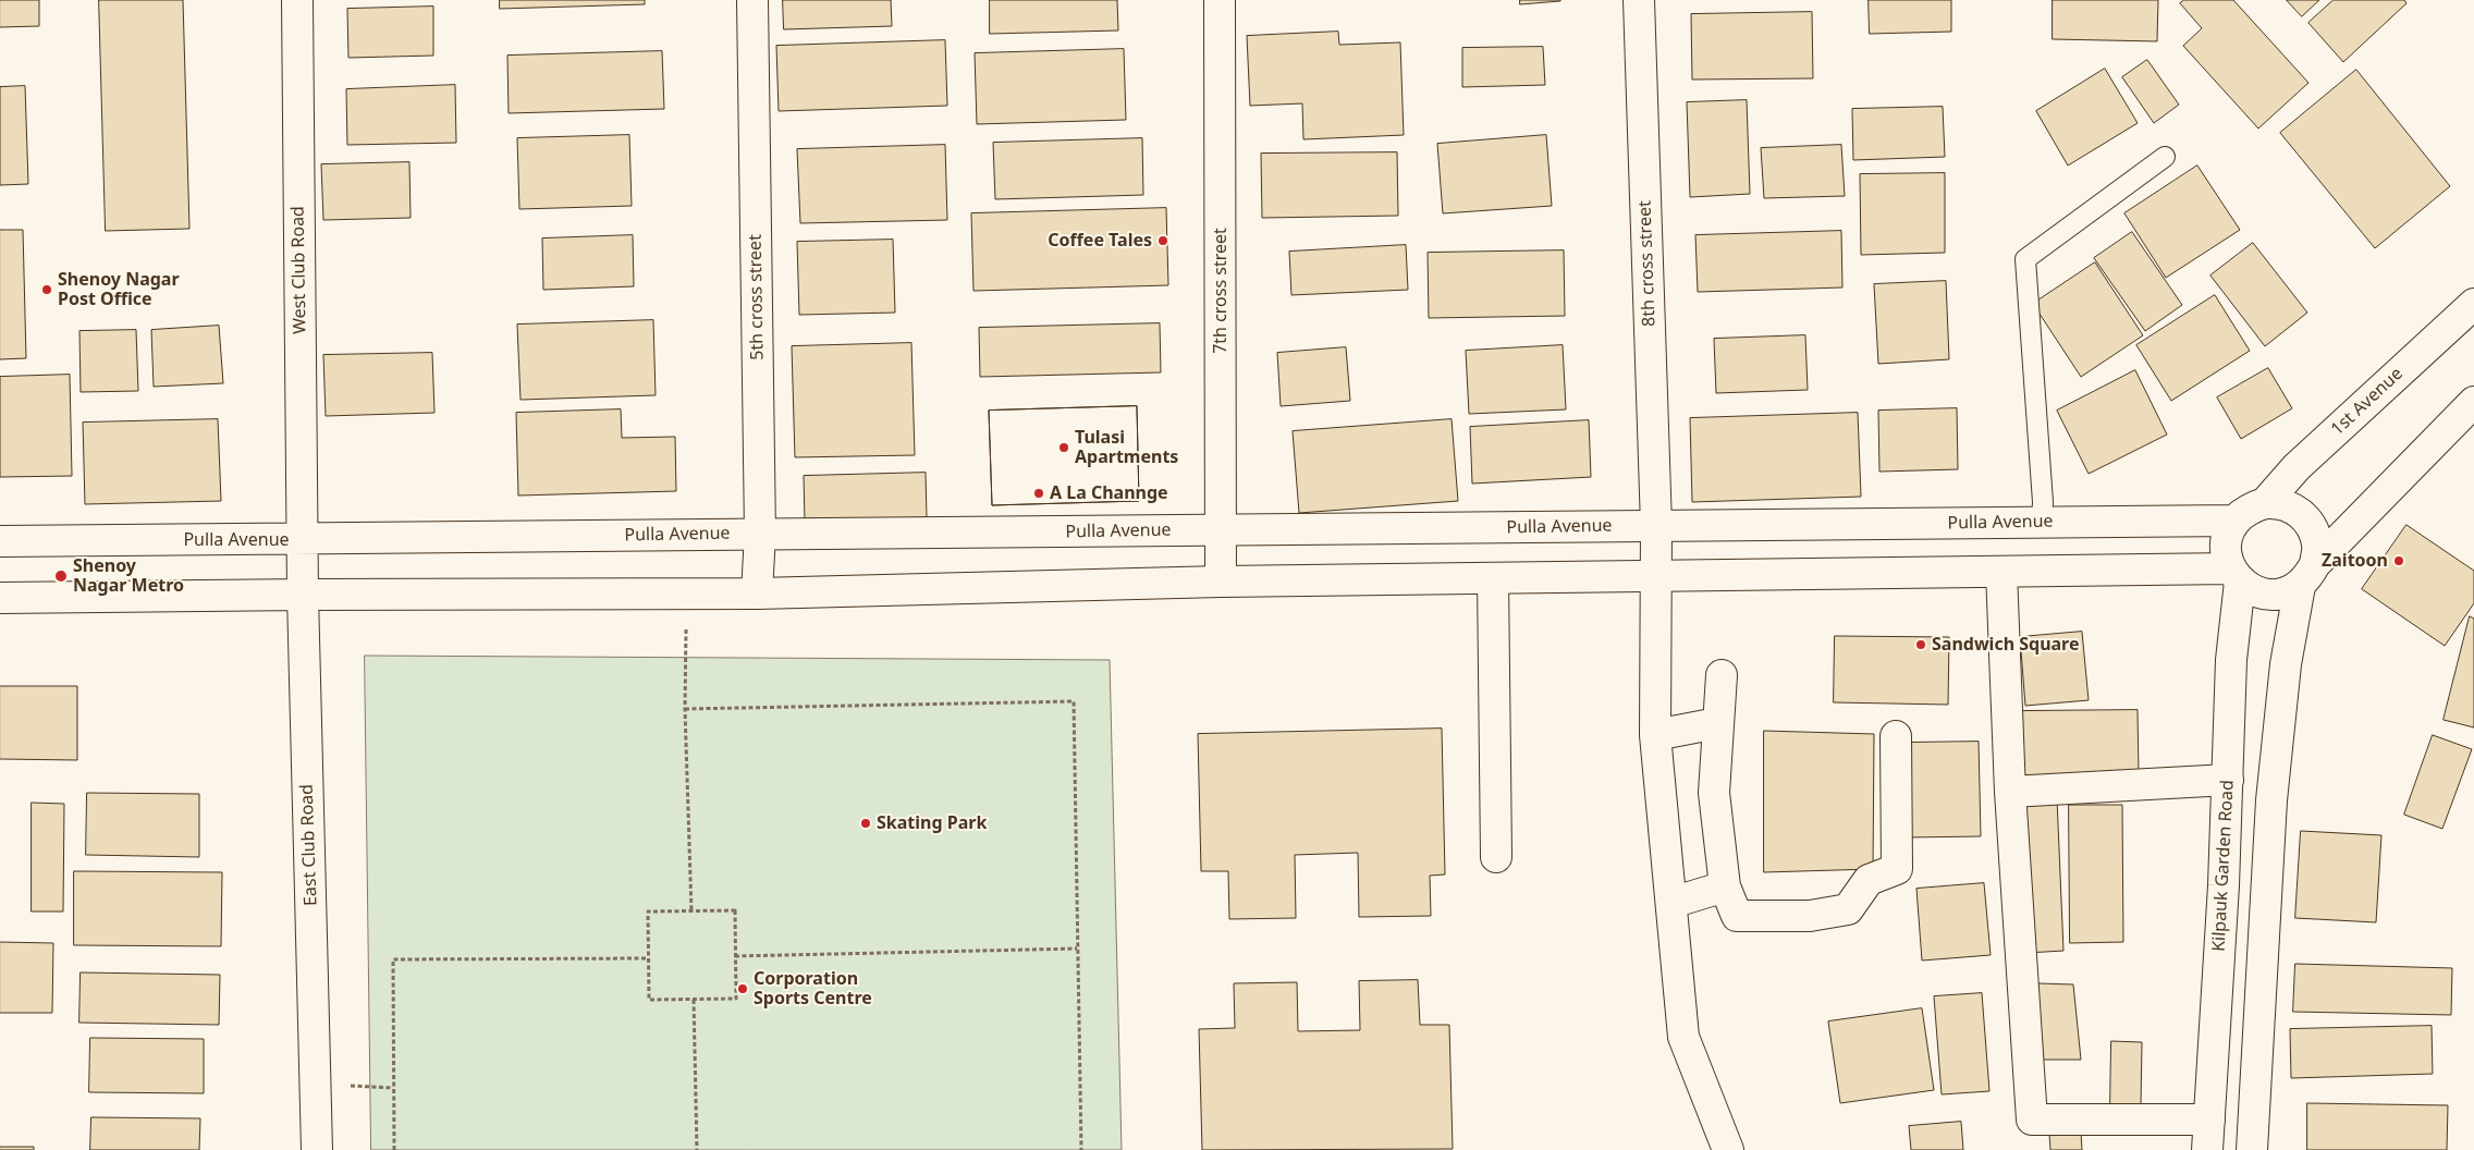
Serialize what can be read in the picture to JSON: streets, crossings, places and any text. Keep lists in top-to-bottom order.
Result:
{
  "streets": {
    "street": [
      "8th cross street",
      "West Club Road",
      "7th cross street",
      "5th cross street",
      "1st Avenue",
      "Pulla Avenue",
      "East Club Road",
      "Kilpauk Garden Road"
    ]
  },
  "crossings": [
    ["8th cross street", "Pulla Avenue"],
    ["West Club Road", "Pulla Avenue"],
    ["West Club Road", "East Club Road"],
    ["7th cross street", "Pulla Avenue"],
    ["5th cross street", "Pulla Avenue"],
    ["1st Avenue", "Pulla Avenue"],
    ["1st Avenue", "Kilpauk Garden Road"],
    ["Pulla Avenue", "East Club Road"],
    ["Pulla Avenue", "Kilpauk Garden Road"]
  ],
  "places": [
    "Coffee Tales",
    "Shenoy Nagar Post Office",
    "Tulasi Apartments",
    "A La Channge",
    "Zaitoon",
    "Shenoy Nagar Metro",
    "Sandwich Square",
    "Skating Park",
    "Corporation Sports Centre"
  ]
}
